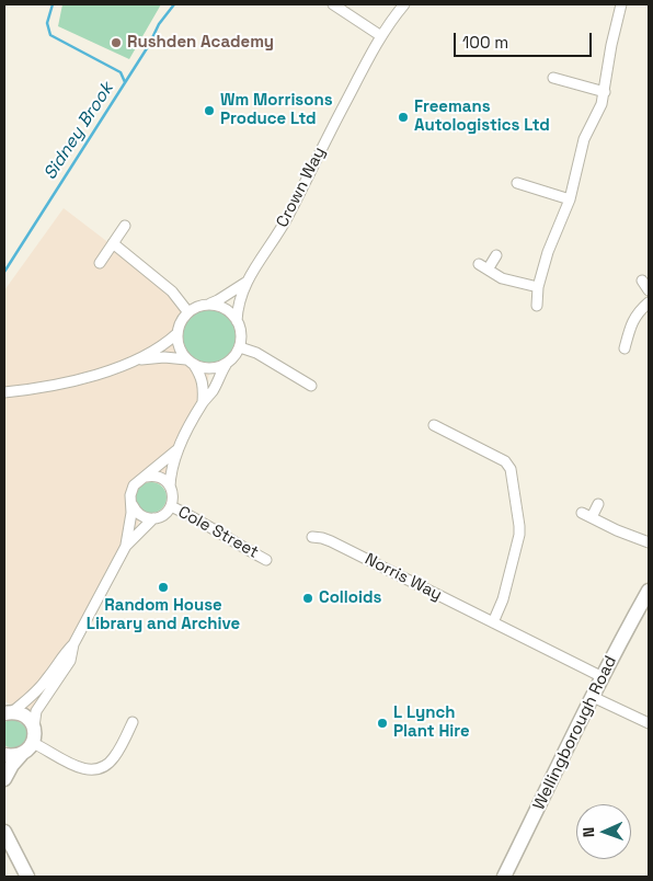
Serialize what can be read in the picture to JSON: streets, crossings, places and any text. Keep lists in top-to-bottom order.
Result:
{
  "streets": {
    "main road": ["Wellingborough Road"],
    "street": ["Crown Way", "Cole Street", "Norris Way"]
  },
  "crossings": [
    ["Norris Way", "Wellingborough Road"]
  ],
  "water": ["Sidney Brook"],
  "places": [
    "Rushden Academy",
    "Wm Morrisons Produce Ltd",
    "Freemans Autologistics Ltd",
    "Random House Library and Archive",
    "Colloids",
    "L Lynch Plant Hire"
  ],
  "scale_bar": "100 m",
  "north": "left"
}
